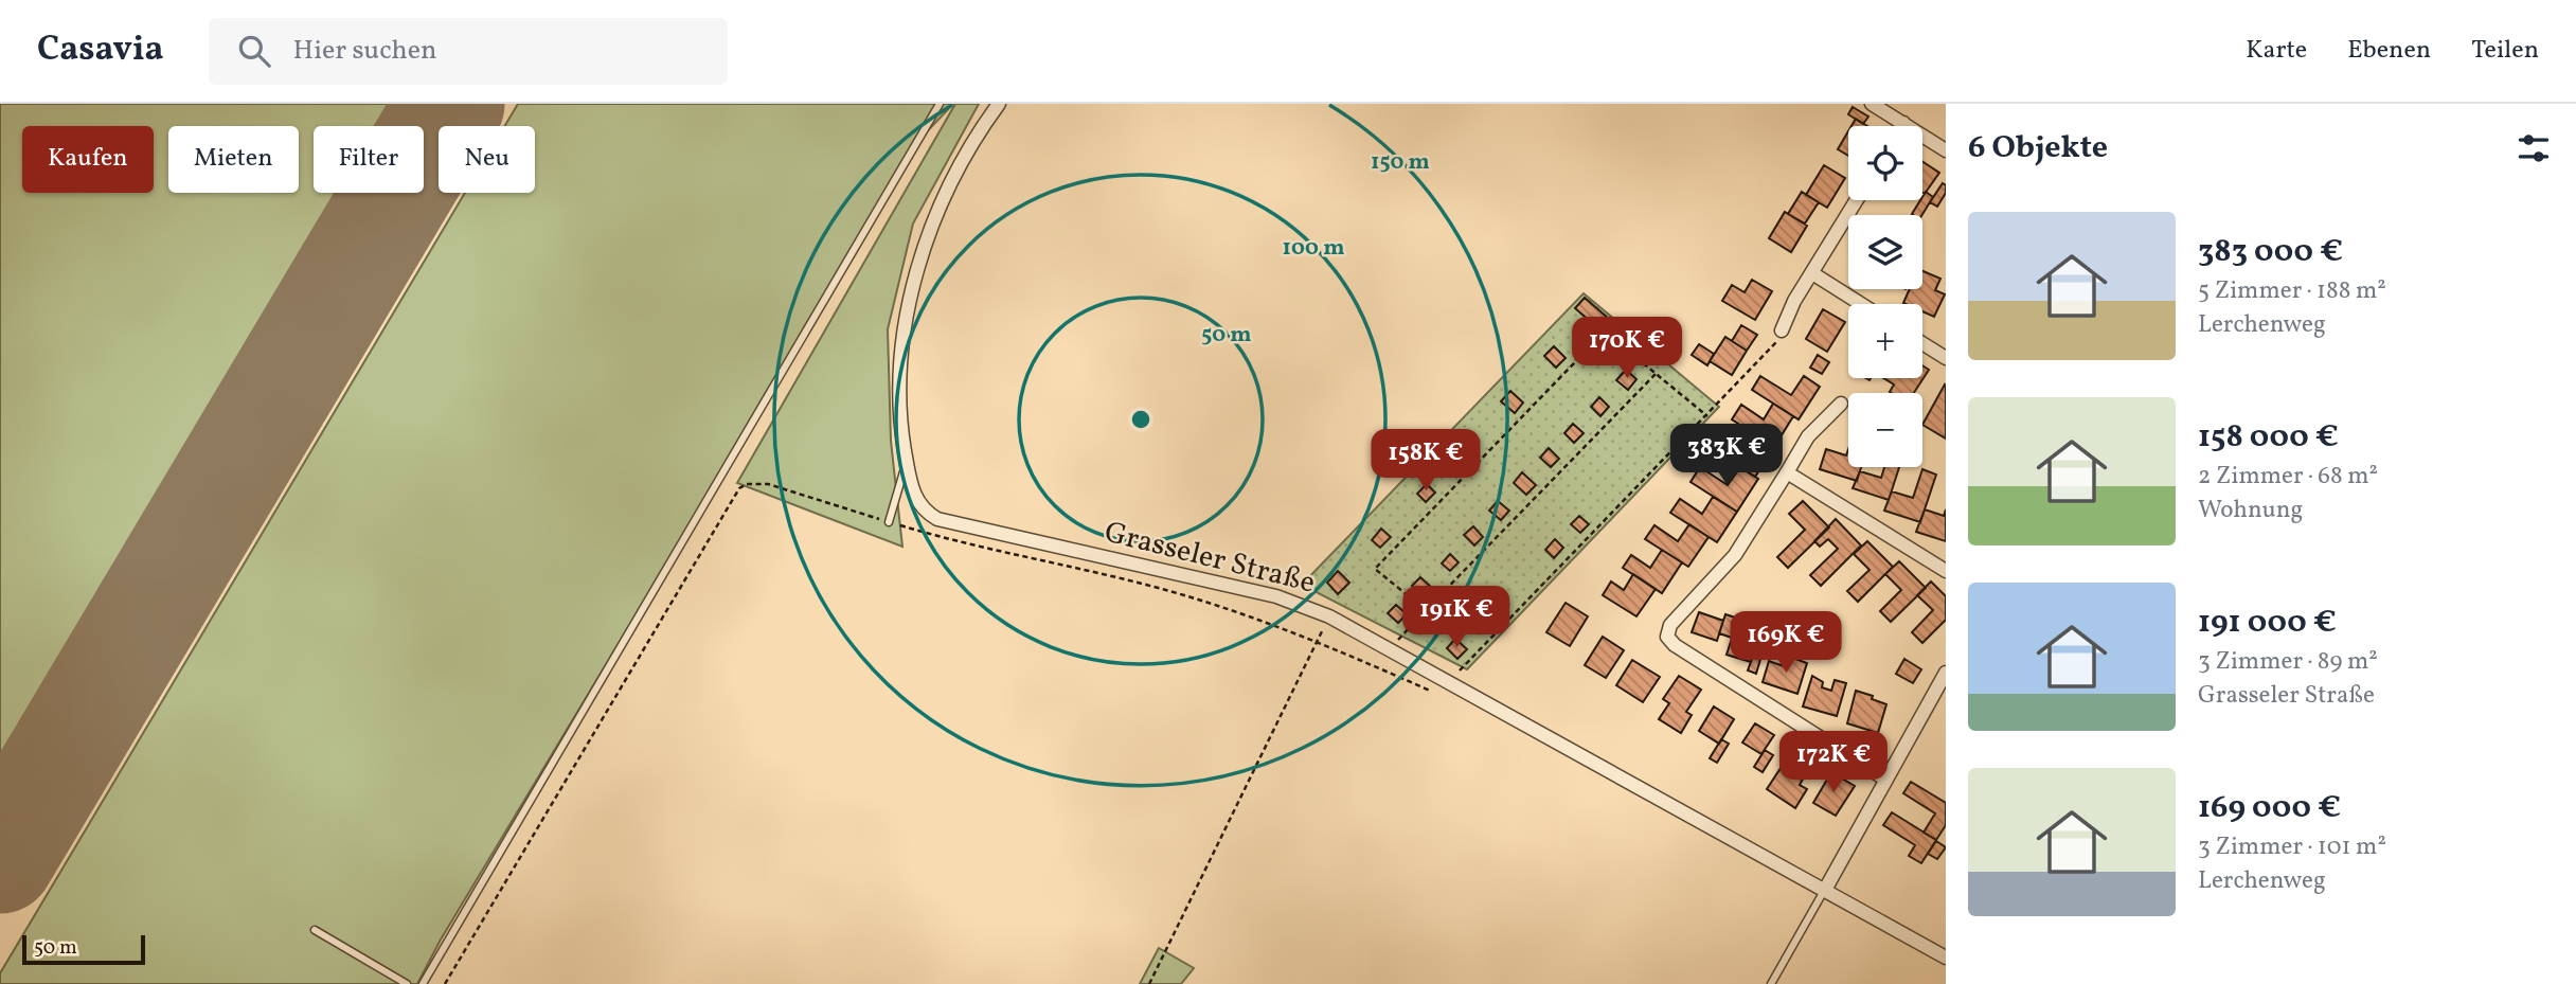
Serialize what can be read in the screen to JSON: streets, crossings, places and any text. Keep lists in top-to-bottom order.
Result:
{
  "streets": {
    "street": ["Grasseler Straße"]
  },
  "scale_bar": "50 m",
  "page": {
    "header": "Casavia",
    "search": "Hier suchen",
    "nav": ["Karte", "Ebenen", "Teilen"],
    "heading": "6 Objekte",
    "map_buttons": ["+", "−"],
    "chip": [
      "Kaufen",
      "Mieten",
      "Filter",
      "Neu"
    ],
    "list": [
      {
        "name": "383 000 €",
        "note": "5 Zimmer · 188 m² · Lerchenweg"
      },
      {
        "name": "158 000 €",
        "note": "2 Zimmer · 68 m² · Wohnung"
      },
      {
        "name": "191 000 €",
        "note": "3 Zimmer · 89 m² · Grasseler Straße"
      },
      {
        "name": "169 000 €",
        "note": "3 Zimmer · 101 m² · Lerchenweg"
      }
    ],
    "price": [
      "170K €",
      "383K €",
      "158K €",
      "191K €",
      "169K €",
      "172K €"
    ],
    "scale": "50 m"
  },
  "rings": ["150 m", "100 m", "50 m"]
}
